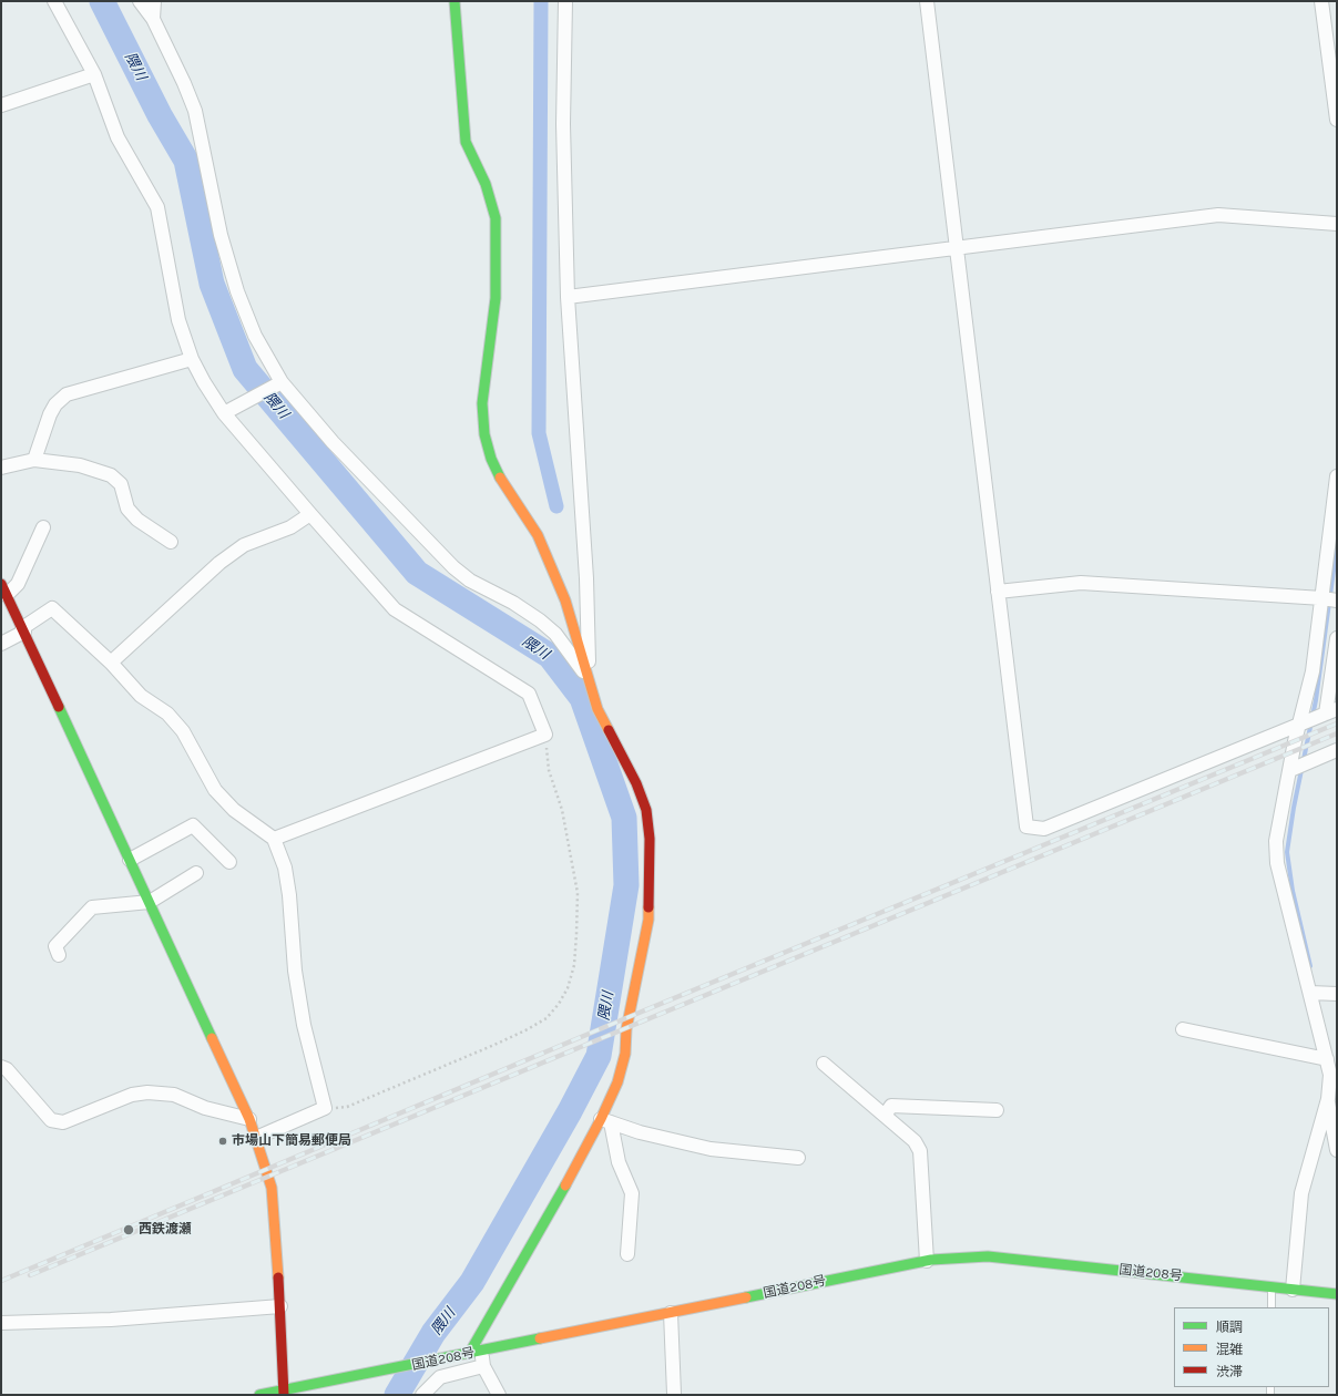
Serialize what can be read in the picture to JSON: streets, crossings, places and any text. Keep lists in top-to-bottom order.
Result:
{
  "streets": {
    "main road": ["国道208号"]
  },
  "water": ["隈川"],
  "places": ["市場山下簡易郵便局", "西鉄渡瀬"],
  "legend": ["順調", "混雑", "渋滞"]
}
